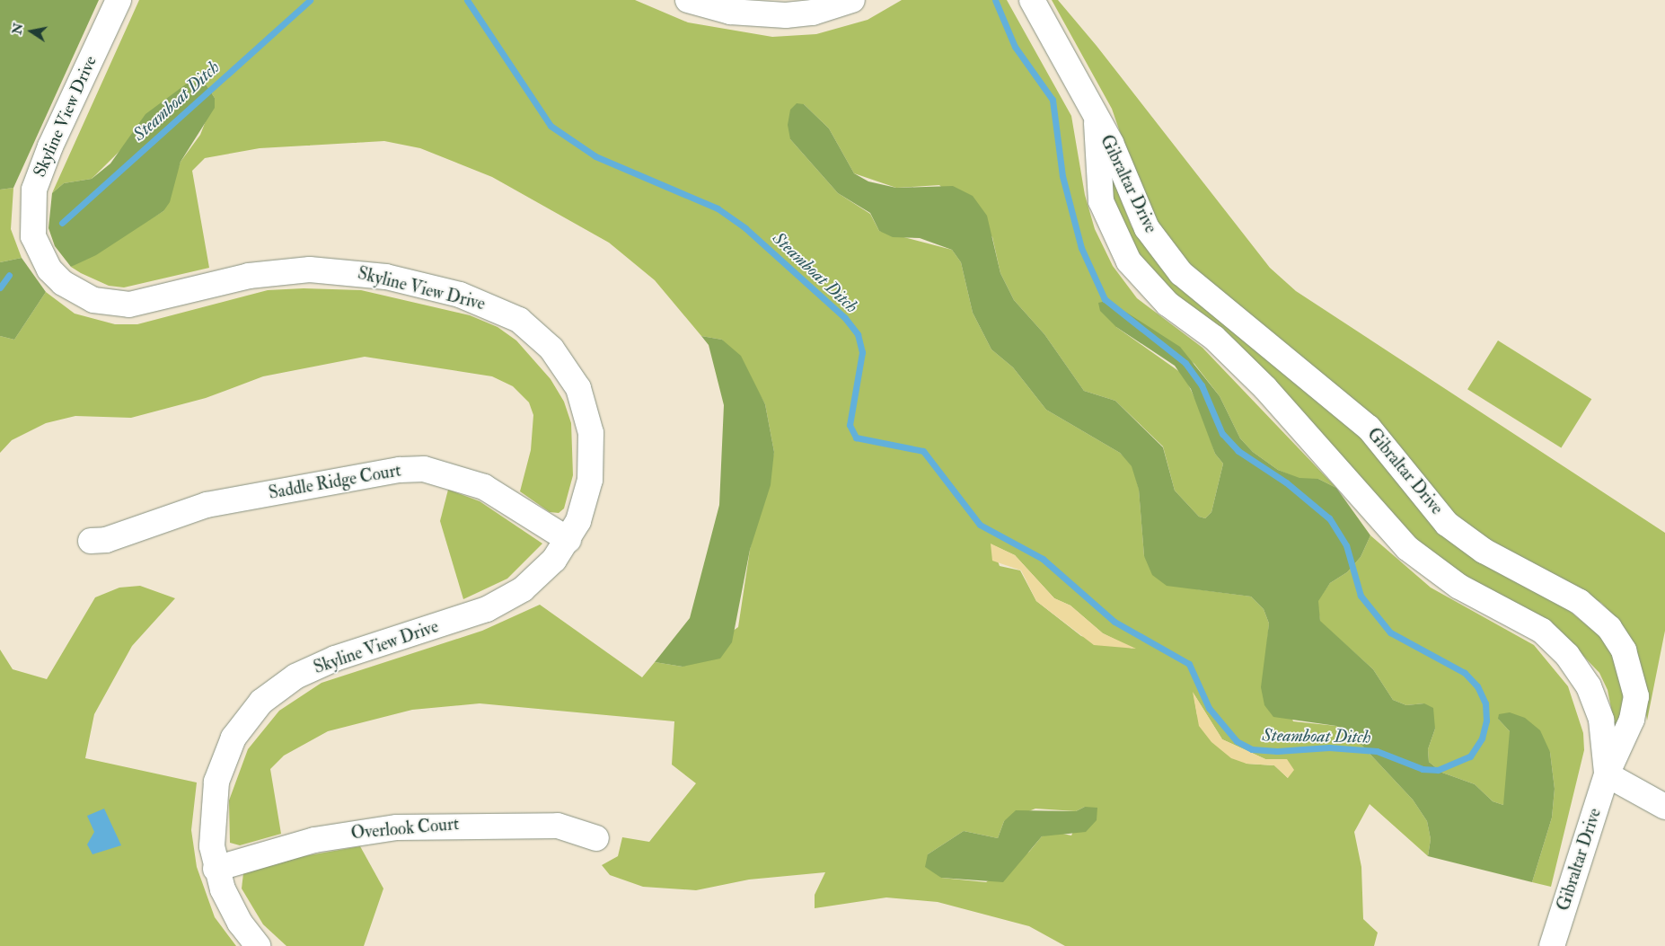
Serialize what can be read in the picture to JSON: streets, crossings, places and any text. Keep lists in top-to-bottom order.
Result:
{
  "streets": {
    "street": [
      "Skyline View Drive",
      "Gibraltar Drive",
      "Saddle Ridge Court",
      "Overlook Court"
    ]
  },
  "crossings": [
    ["Skyline View Drive", "Saddle Ridge Court"],
    ["Skyline View Drive", "Overlook Court"]
  ],
  "water": ["Steamboat Ditch"],
  "north": "left"
}
